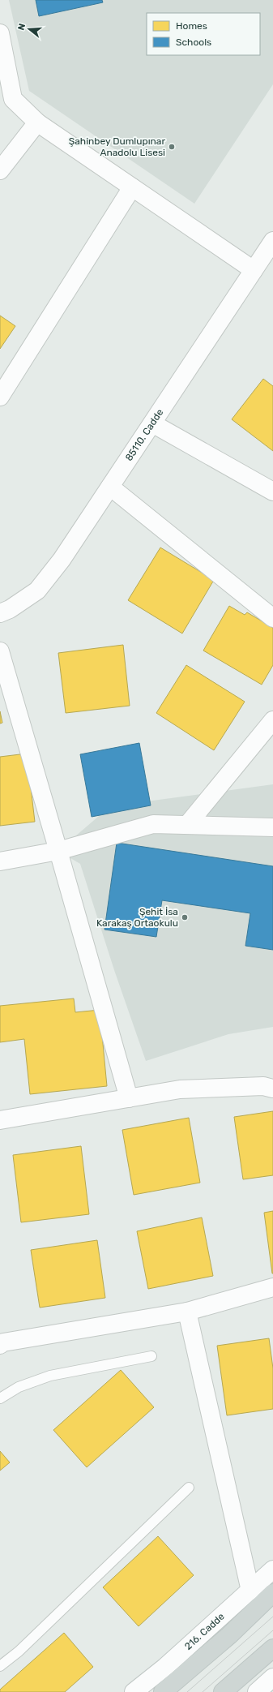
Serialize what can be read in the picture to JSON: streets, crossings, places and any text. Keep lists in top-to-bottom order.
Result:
{
  "streets": {
    "street": ["85110. Cadde", "216. Cadde"]
  },
  "places": ["Şahinbey Dumlupınar Anadolu Lisesi", "Şehit İsa Karakaş Ortaokulu"],
  "legend": ["Homes", "Schools"],
  "north": "left"
}
